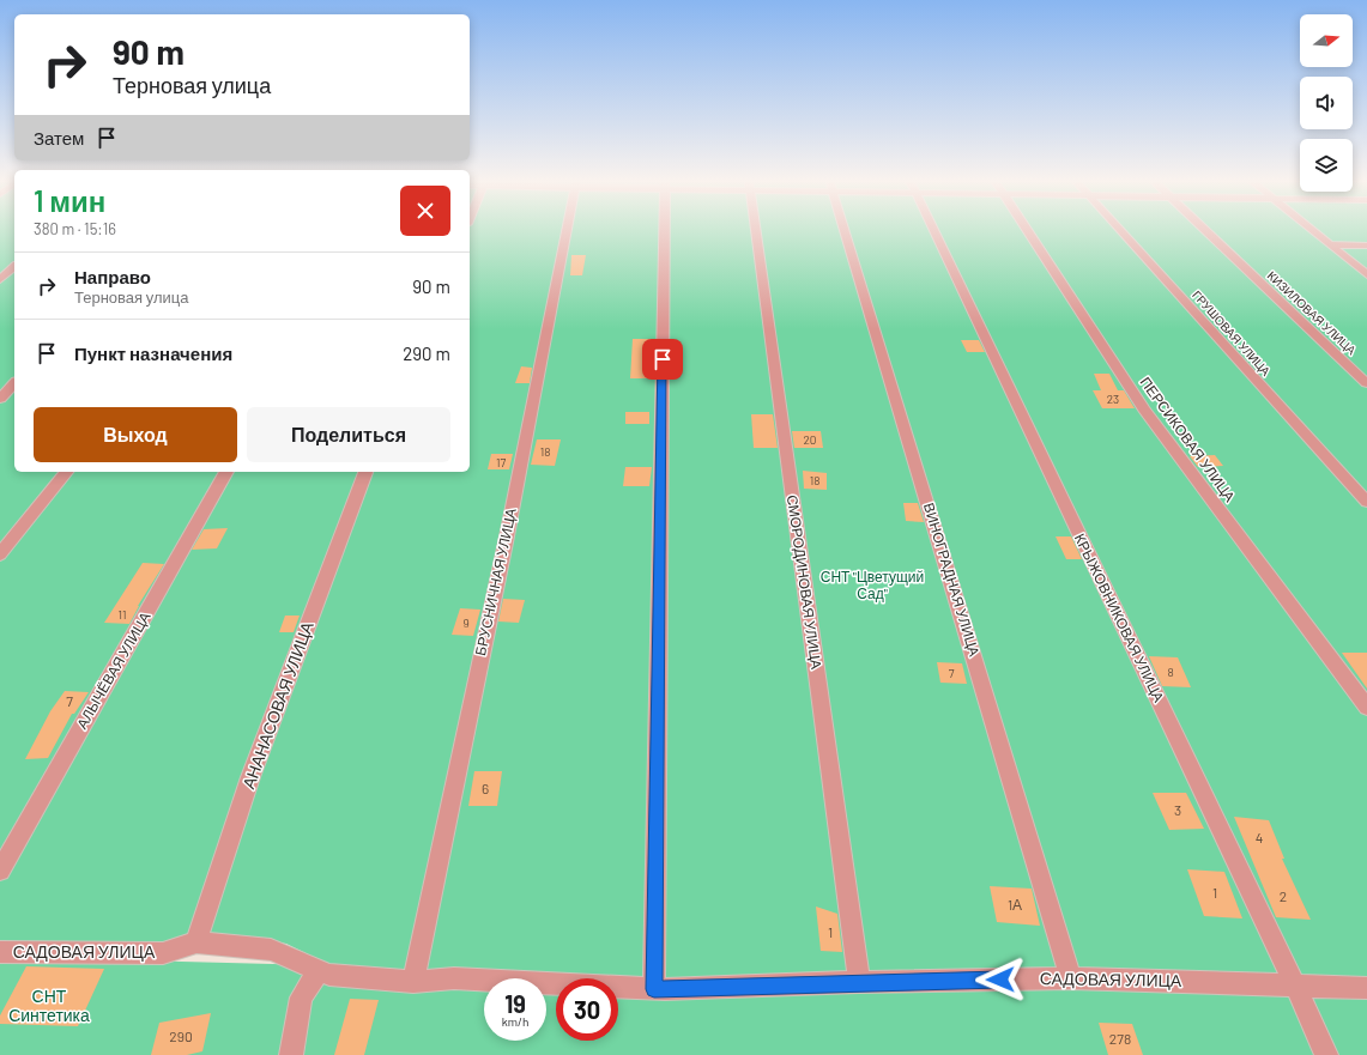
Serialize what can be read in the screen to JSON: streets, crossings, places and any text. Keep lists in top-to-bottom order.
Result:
{
  "streets": {
    "street": [
      "КИЗИЛОВАЯ УЛИЦА",
      "ГРУШОВАЯ УЛИЦА",
      "ПЕРСИКОВАЯ УЛИЦА",
      "ВИНОГРАДНАЯ УЛИЦА",
      "БРУСНИЧНАЯ УЛИЦА",
      "СМОРОДИНОВАЯ УЛИЦА",
      "КРЫЖОВНИКОВАЯ УЛИЦА",
      "АЛЫЧЁВАЯ УЛИЦА",
      "АНАНАСОВАЯ УЛИЦА",
      "САДОВАЯ УЛИЦА"
    ]
  },
  "crossings": [
    ["ВИНОГРАДНАЯ УЛИЦА", "САДОВАЯ УЛИЦА"],
    ["БРУСНИЧНАЯ УЛИЦА", "САДОВАЯ УЛИЦА"],
    ["СМОРОДИНОВАЯ УЛИЦА", "САДОВАЯ УЛИЦА"],
    ["КРЫЖОВНИКОВАЯ УЛИЦА", "САДОВАЯ УЛИЦА"],
    ["АНАНАСОВАЯ УЛИЦА", "САДОВАЯ УЛИЦА"]
  ],
  "parks": ["СНТ \"Цветущий Сад\"", "СНТ Синтетика"],
  "house_numbers": [
    "23",
    "20",
    "18",
    "17",
    "18",
    "11",
    "9",
    "8",
    "7",
    "7",
    "6",
    "3",
    "4",
    "1",
    "2",
    "1А",
    "1",
    "290",
    "278"
  ],
  "north": "right",
  "page": {
    "turn": ["90 m", "Терновая улица"],
    "then": "Затем",
    "heading": ["1 мин", "380 m · 15:16"],
    "list": [
      {
        "name": "Направо",
        "note": "Терновая улица",
        "value": "90 m"
      },
      {
        "name": "Пункт назначения",
        "value": "290 m"
      }
    ],
    "buttons": ["Выход", "Поделиться"],
    "speed": "19 km/h",
    "limit": "30"
  }
}
